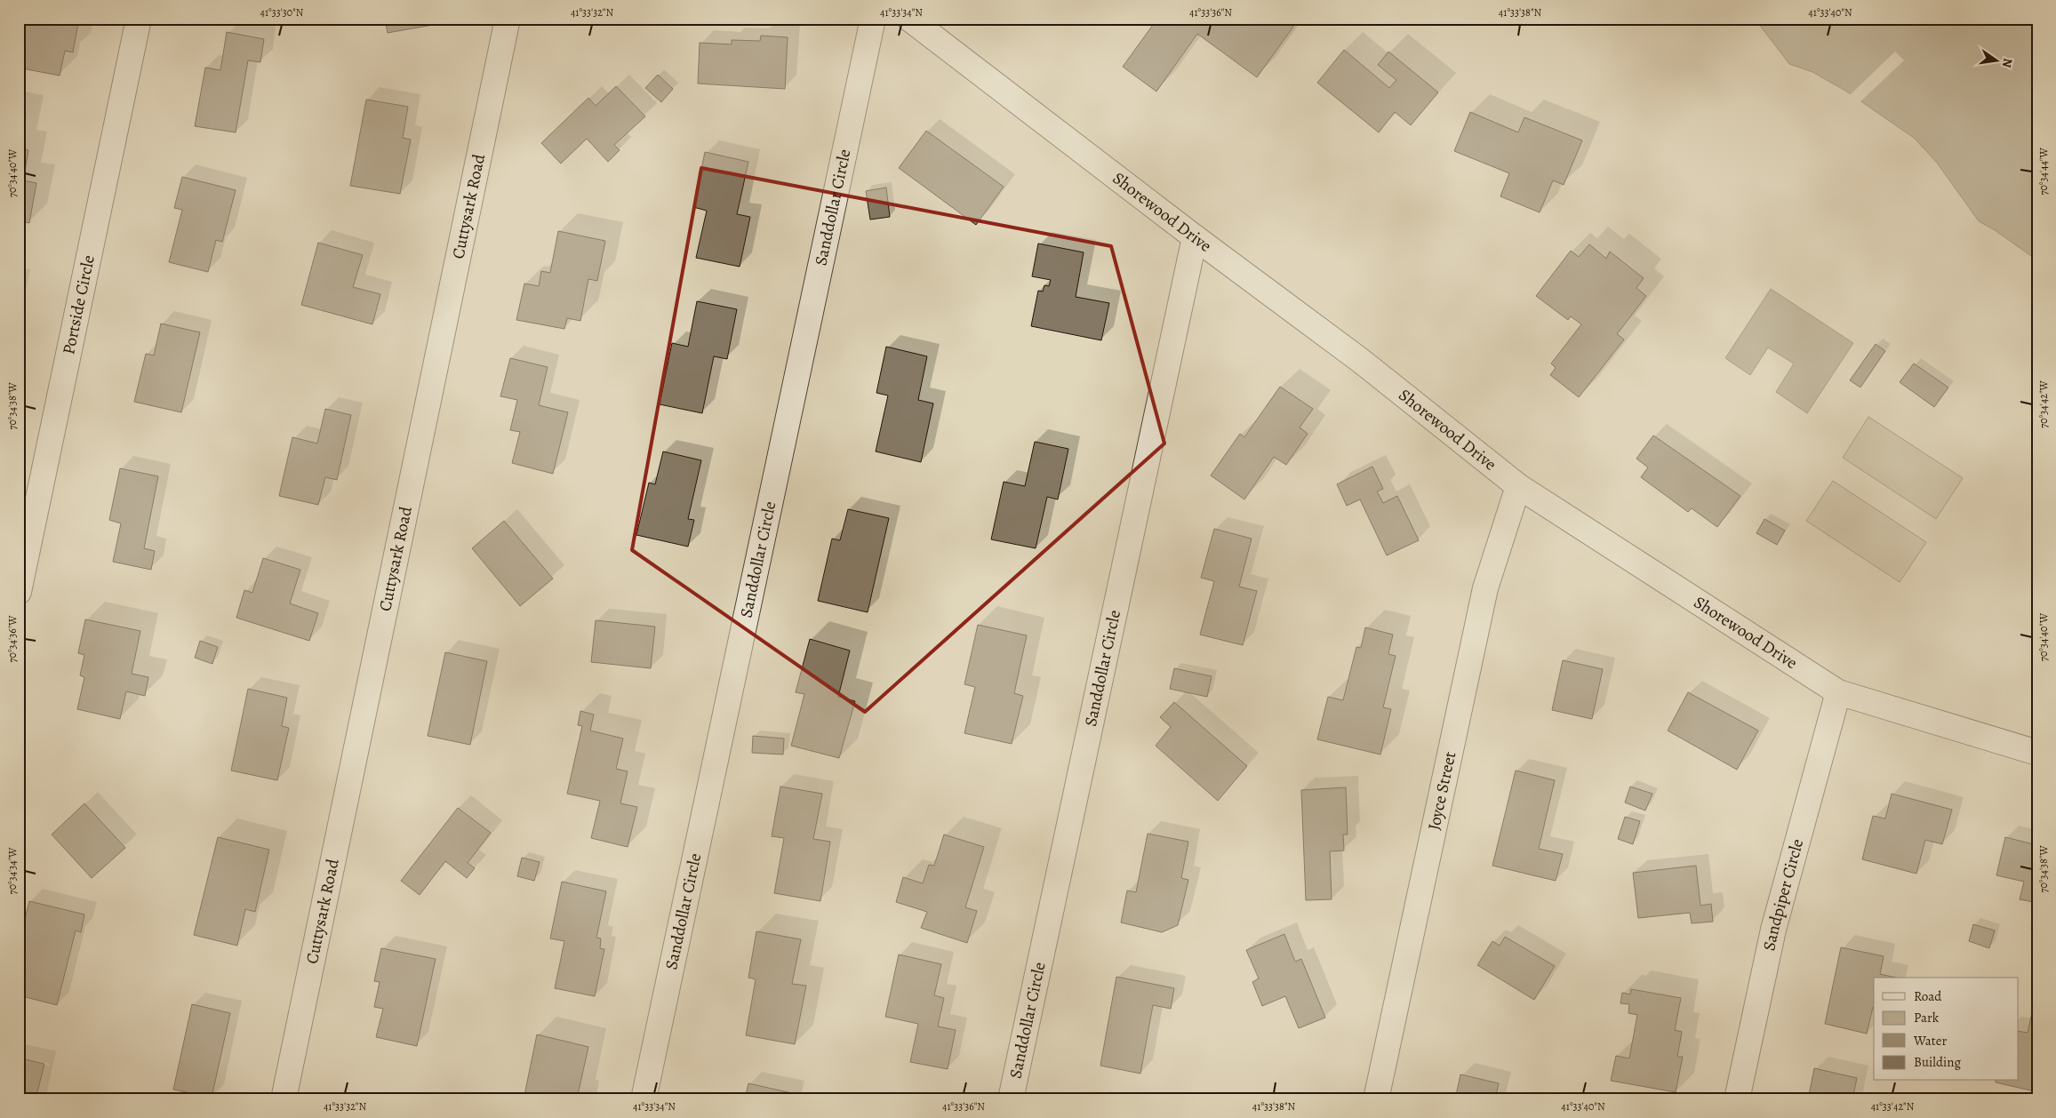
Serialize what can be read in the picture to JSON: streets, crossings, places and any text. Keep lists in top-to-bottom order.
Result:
{
  "streets": {
    "street": [
      "Cuttysark Road",
      "Sanddollar Circle",
      "Shorewood Drive",
      "Portside Circle",
      "Joyce Street",
      "Sandpiper Circle"
    ]
  },
  "crossings": [
    ["Sanddollar Circle", "Shorewood Drive"],
    ["Shorewood Drive", "Joyce Street"],
    ["Shorewood Drive", "Sandpiper Circle"]
  ],
  "legend": [
    "Road",
    "Park",
    "Water",
    "Building"
  ],
  "north": "right",
  "coordinates": [
    "41°33'30\"N",
    "41°33'32\"N",
    "41°33'34\"N",
    "41°33'36\"N",
    "41°33'38\"N",
    "41°33'40\"N",
    "70°34'44\"W",
    "70°34'40\"W",
    "70°34'42\"W",
    "70°34'38\"W",
    "70°34'36\"W",
    "70°34'34\"W",
    "41°33'42\"N"
  ]
}
